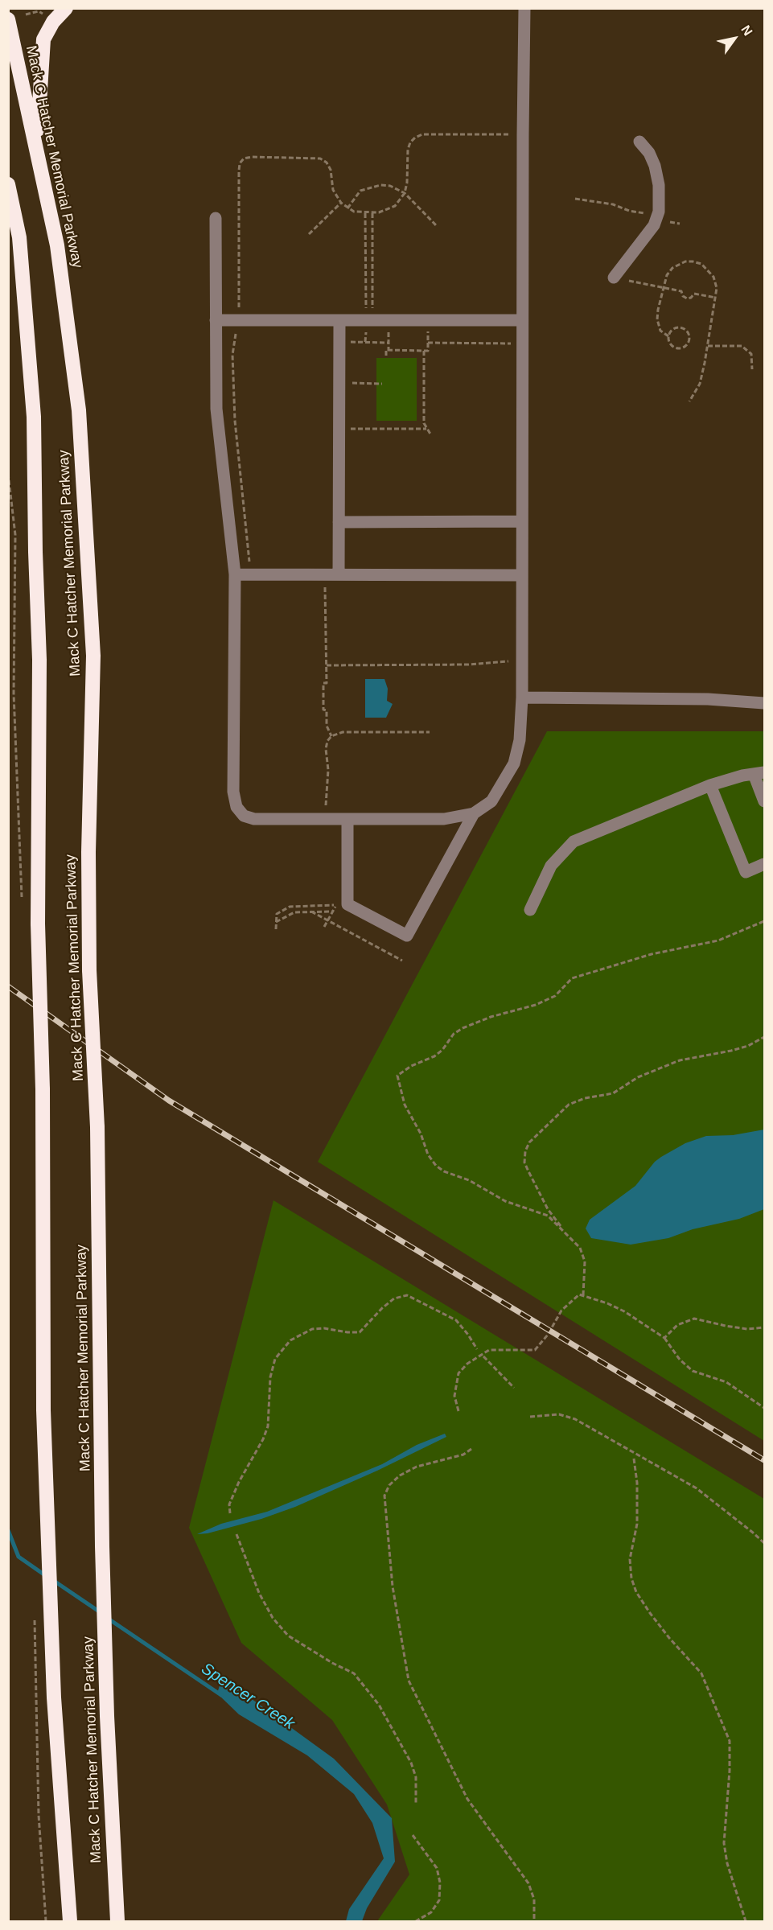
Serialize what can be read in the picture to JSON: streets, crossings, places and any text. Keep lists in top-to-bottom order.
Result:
{
  "streets": {
    "highway": ["Mack C Hatcher Memorial Parkway"]
  },
  "water": ["Spencer Creek"],
  "north": "top right"
}
